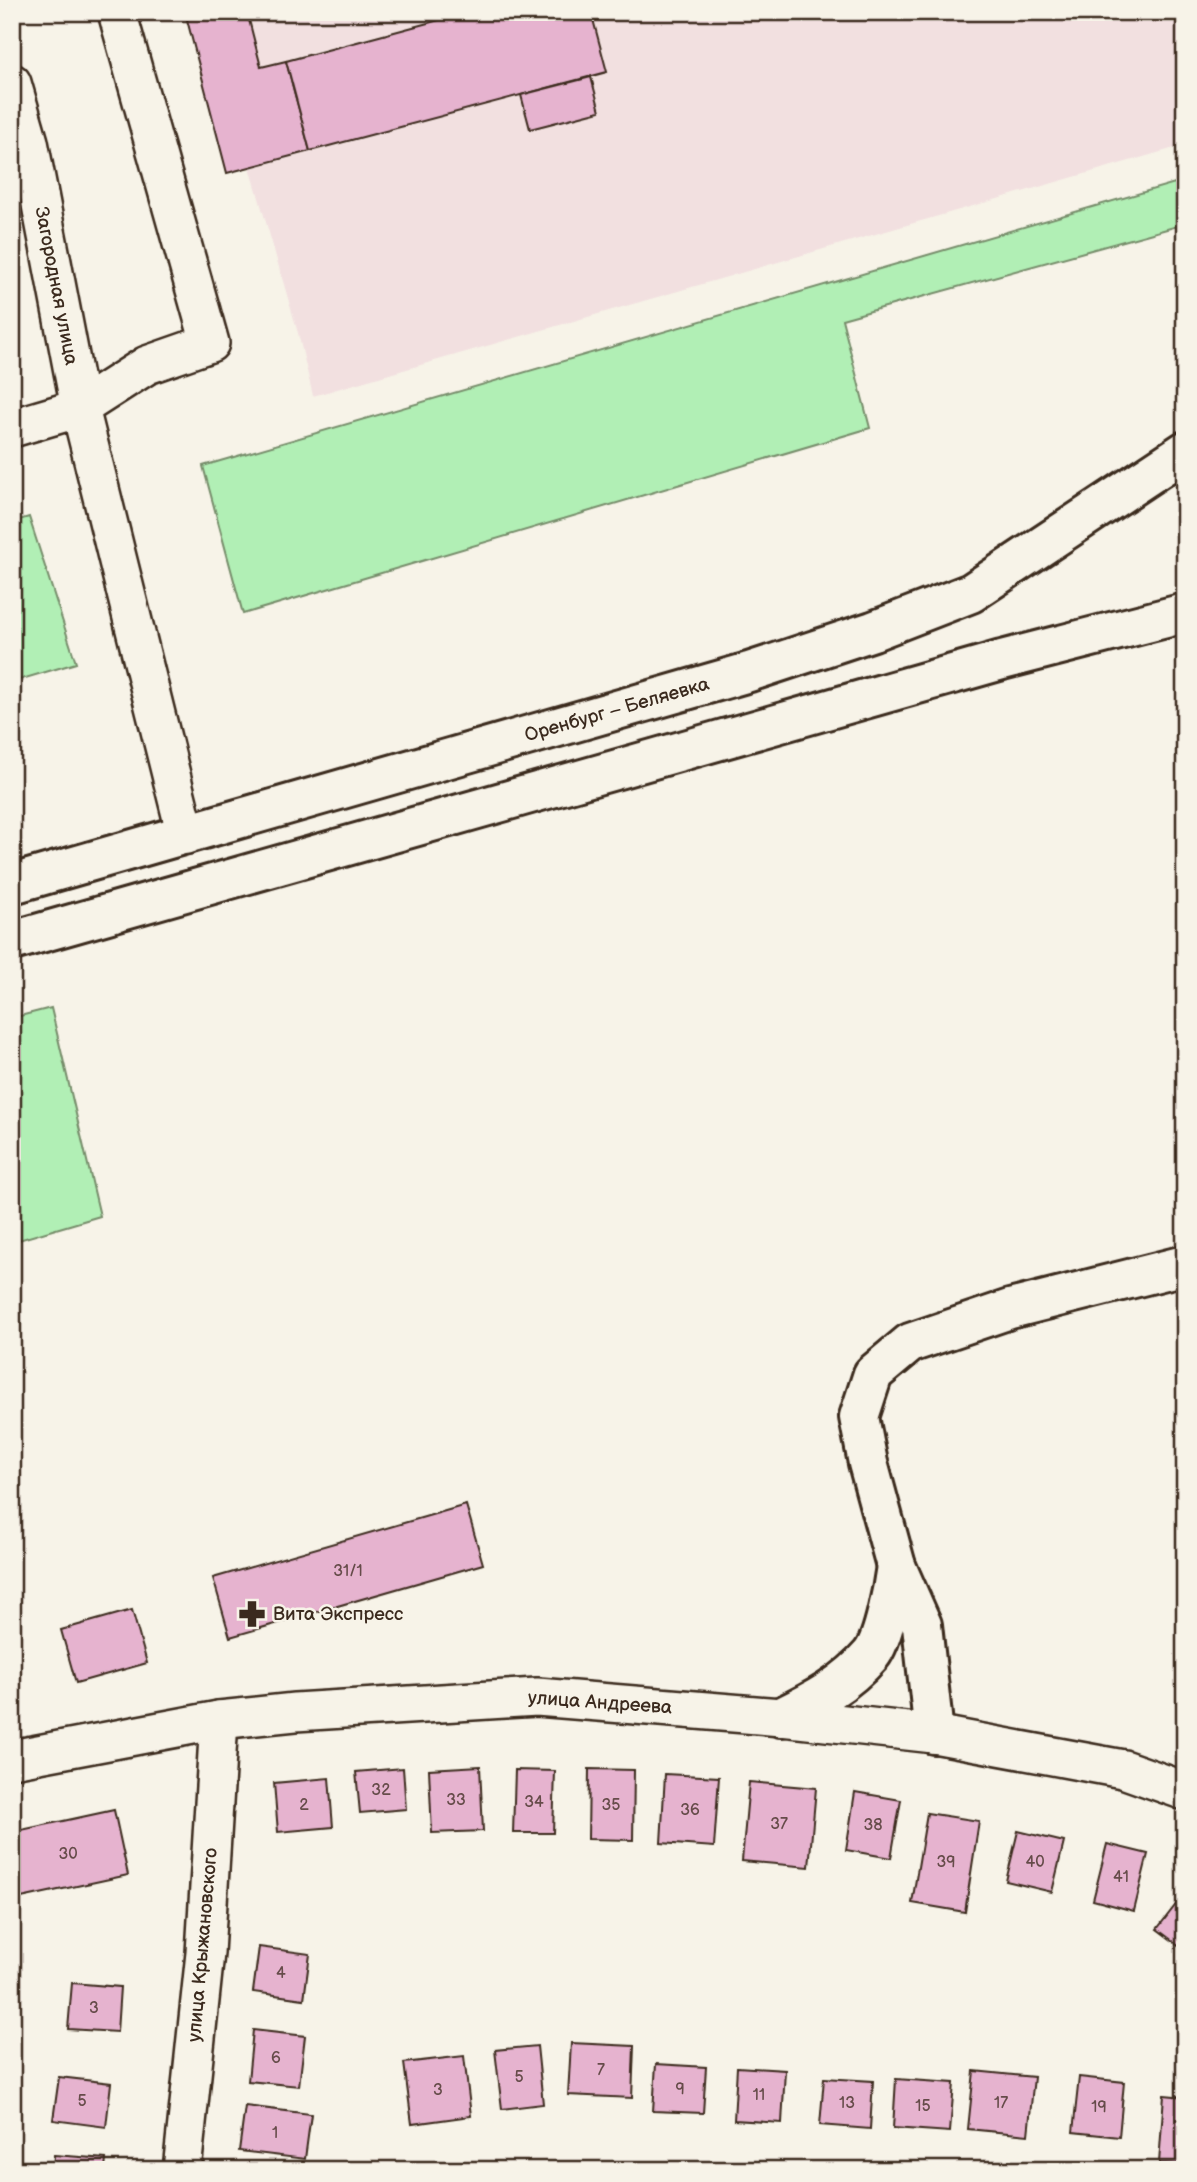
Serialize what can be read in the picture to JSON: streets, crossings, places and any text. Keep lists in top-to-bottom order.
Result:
{
  "streets": {
    "main road": ["Оренбург – Беляевка"],
    "street": ["Загородная улица", "улица Андреева", "улица Крыжановского"]
  },
  "crossings": [
    ["Загородная улица", "Оренбург – Беляевка"],
    ["улица Андреева", "улица Крыжановского"]
  ],
  "places": {
    "pharmacy": ["Вита Экспресс"]
  },
  "house_numbers": [
    "31/1",
    "32",
    "33",
    "34",
    "2",
    "35",
    "36",
    "37",
    "38",
    "30",
    "39",
    "40",
    "41",
    "4",
    "3",
    "6",
    "7",
    "5",
    "9",
    "3",
    "11",
    "5",
    "13",
    "17",
    "15",
    "19",
    "1"
  ]
}
